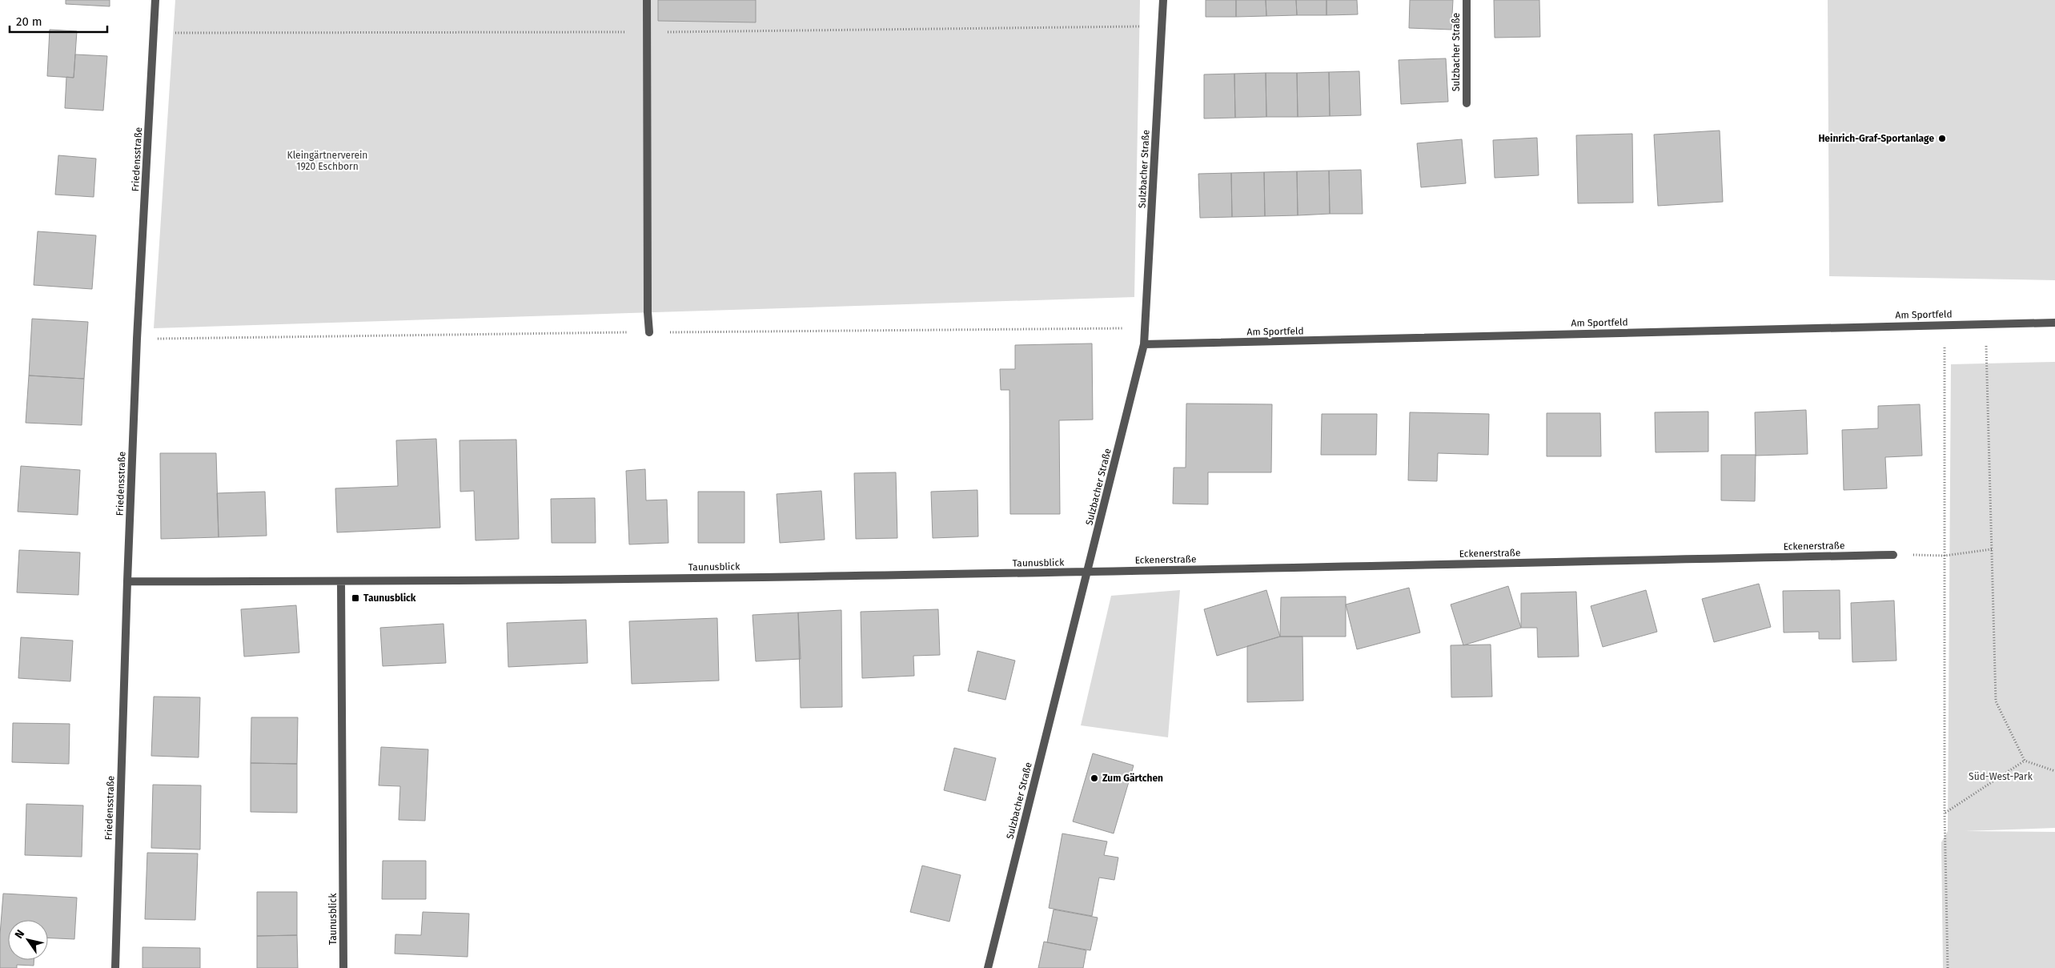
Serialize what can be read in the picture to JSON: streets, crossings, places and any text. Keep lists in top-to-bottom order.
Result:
{
  "streets": {
    "street": [
      "Sulzbacher Straße",
      "Friedensstraße",
      "Am Sportfeld",
      "Eckenerstraße",
      "Taunusblick"
    ]
  },
  "crossings": [
    ["Sulzbacher Straße", "Am Sportfeld"],
    ["Sulzbacher Straße", "Eckenerstraße"],
    ["Sulzbacher Straße", "Taunusblick"],
    ["Friedensstraße", "Taunusblick"],
    ["Eckenerstraße", "Taunusblick"]
  ],
  "parks": ["Kleingärtnerverein 1920 Eschborn", "Süd-West-Park"],
  "places": {
    "other": ["Heinrich-Graf-Sportanlage", "Zum Gärtchen"],
    "transit": ["Taunusblick"]
  },
  "scale_bar": "20 m",
  "north": "top left"
}
